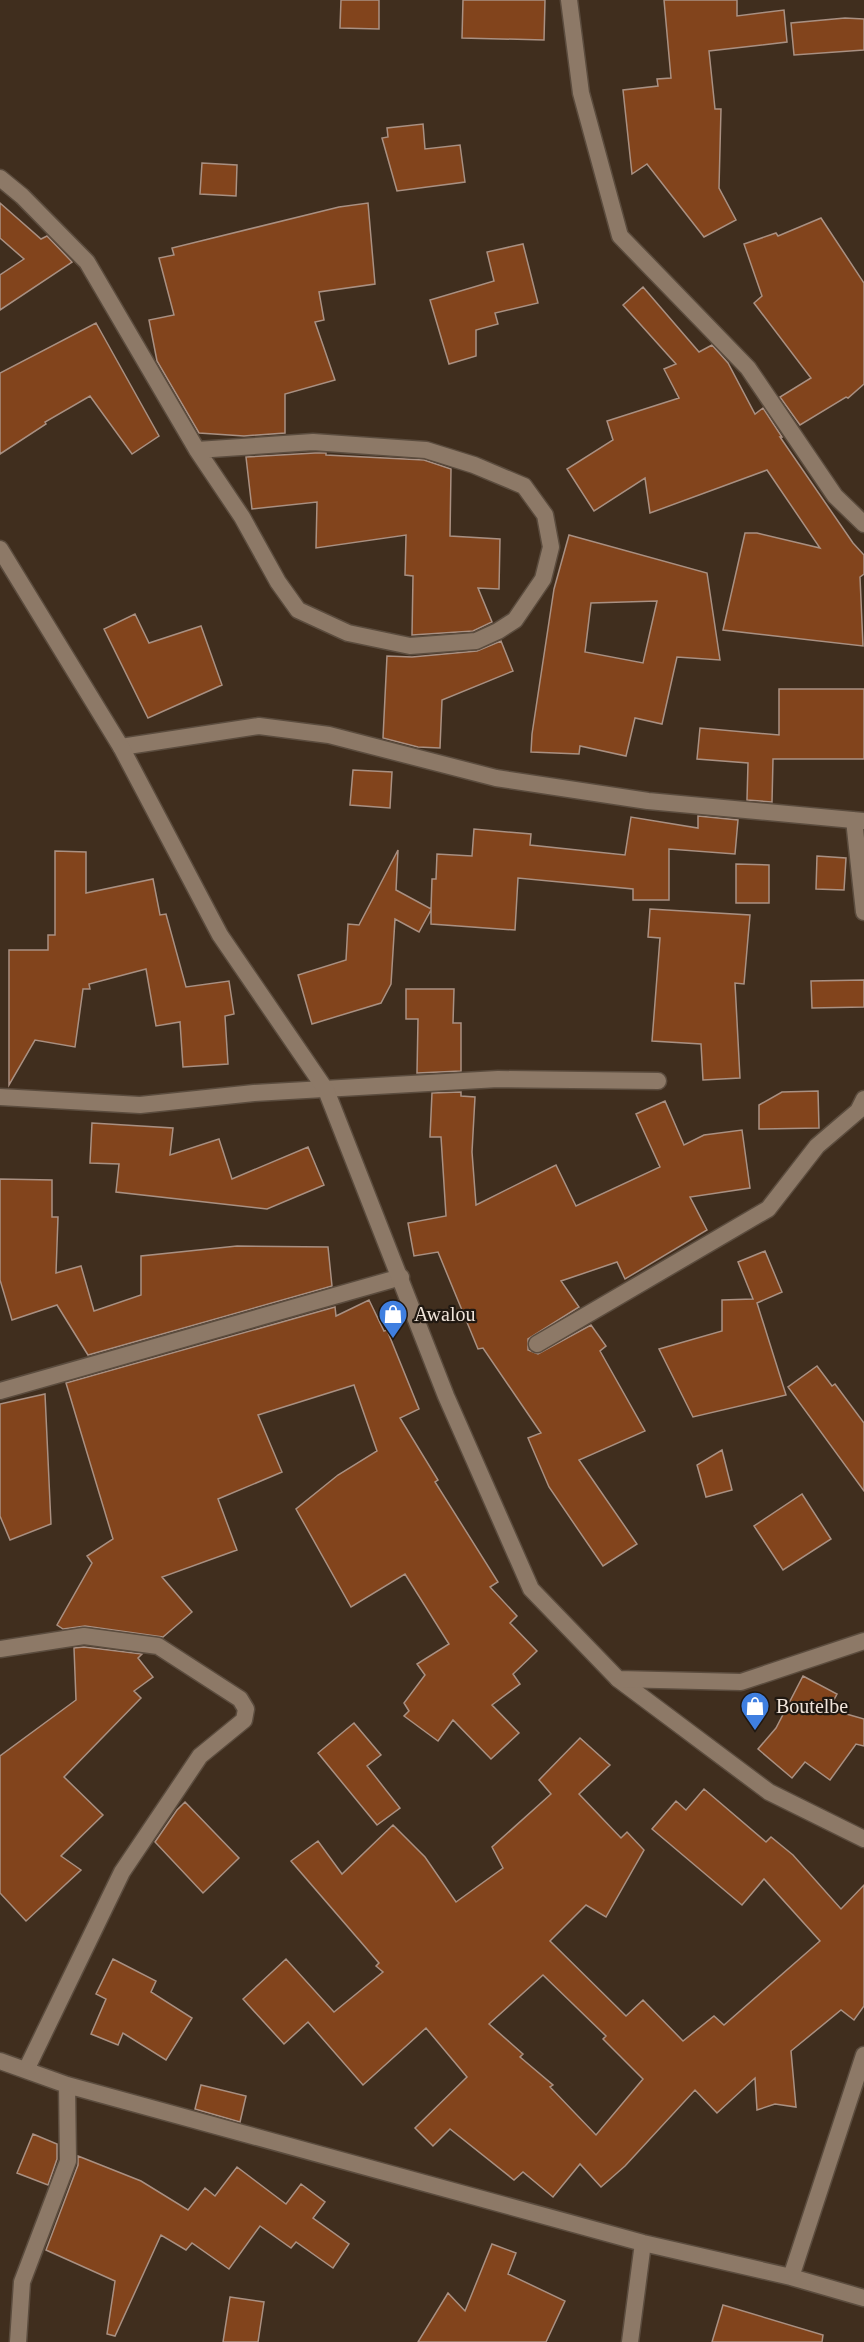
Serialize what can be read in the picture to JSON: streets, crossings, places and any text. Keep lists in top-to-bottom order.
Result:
{
  "places": {
    "shop": ["Awalou", "Boutelbe"]
  }
}
